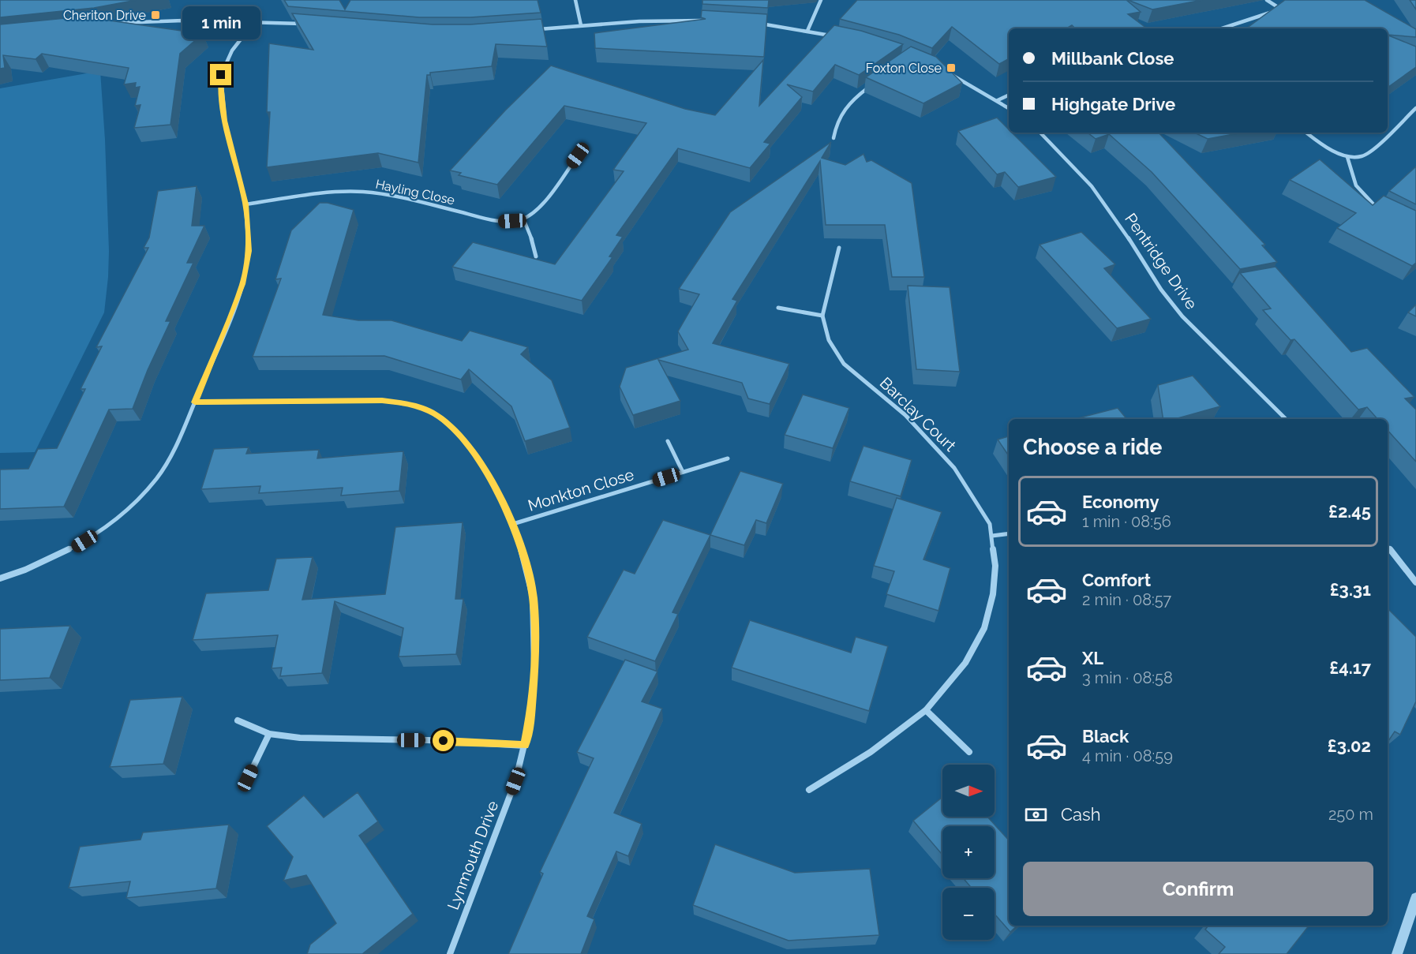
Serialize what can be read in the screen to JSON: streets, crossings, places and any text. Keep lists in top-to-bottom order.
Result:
{
  "streets": {
    "street": [
      "Hayling Close",
      "Pentridge Drive",
      "Barclay Court",
      "Monkton Close",
      "Lynmouth Drive"
    ]
  },
  "crossings": [
    ["Monkton Close", "Lynmouth Drive"]
  ],
  "places": {
    "transit": ["Cheriton Drive", "Foxton Close"]
  },
  "north": "right",
  "page": {
    "bubble": "1 min",
    "banner": ["Millbank Close", "Highgate Drive"],
    "heading": "Choose a ride",
    "list": [
      {
        "name": "Economy",
        "note": "1 min · 08:56",
        "value": "£2.45"
      },
      {
        "name": "Comfort",
        "note": "2 min · 08:57",
        "value": "£3.31"
      },
      {
        "name": "XL",
        "note": "3 min · 08:58",
        "value": "£4.17"
      },
      {
        "name": "Black",
        "note": "4 min · 08:59",
        "value": "£3.02"
      }
    ],
    "map_buttons": ["+", "−"],
    "pay": ["Cash", "250 m"],
    "buttons": "Confirm"
  }
}
